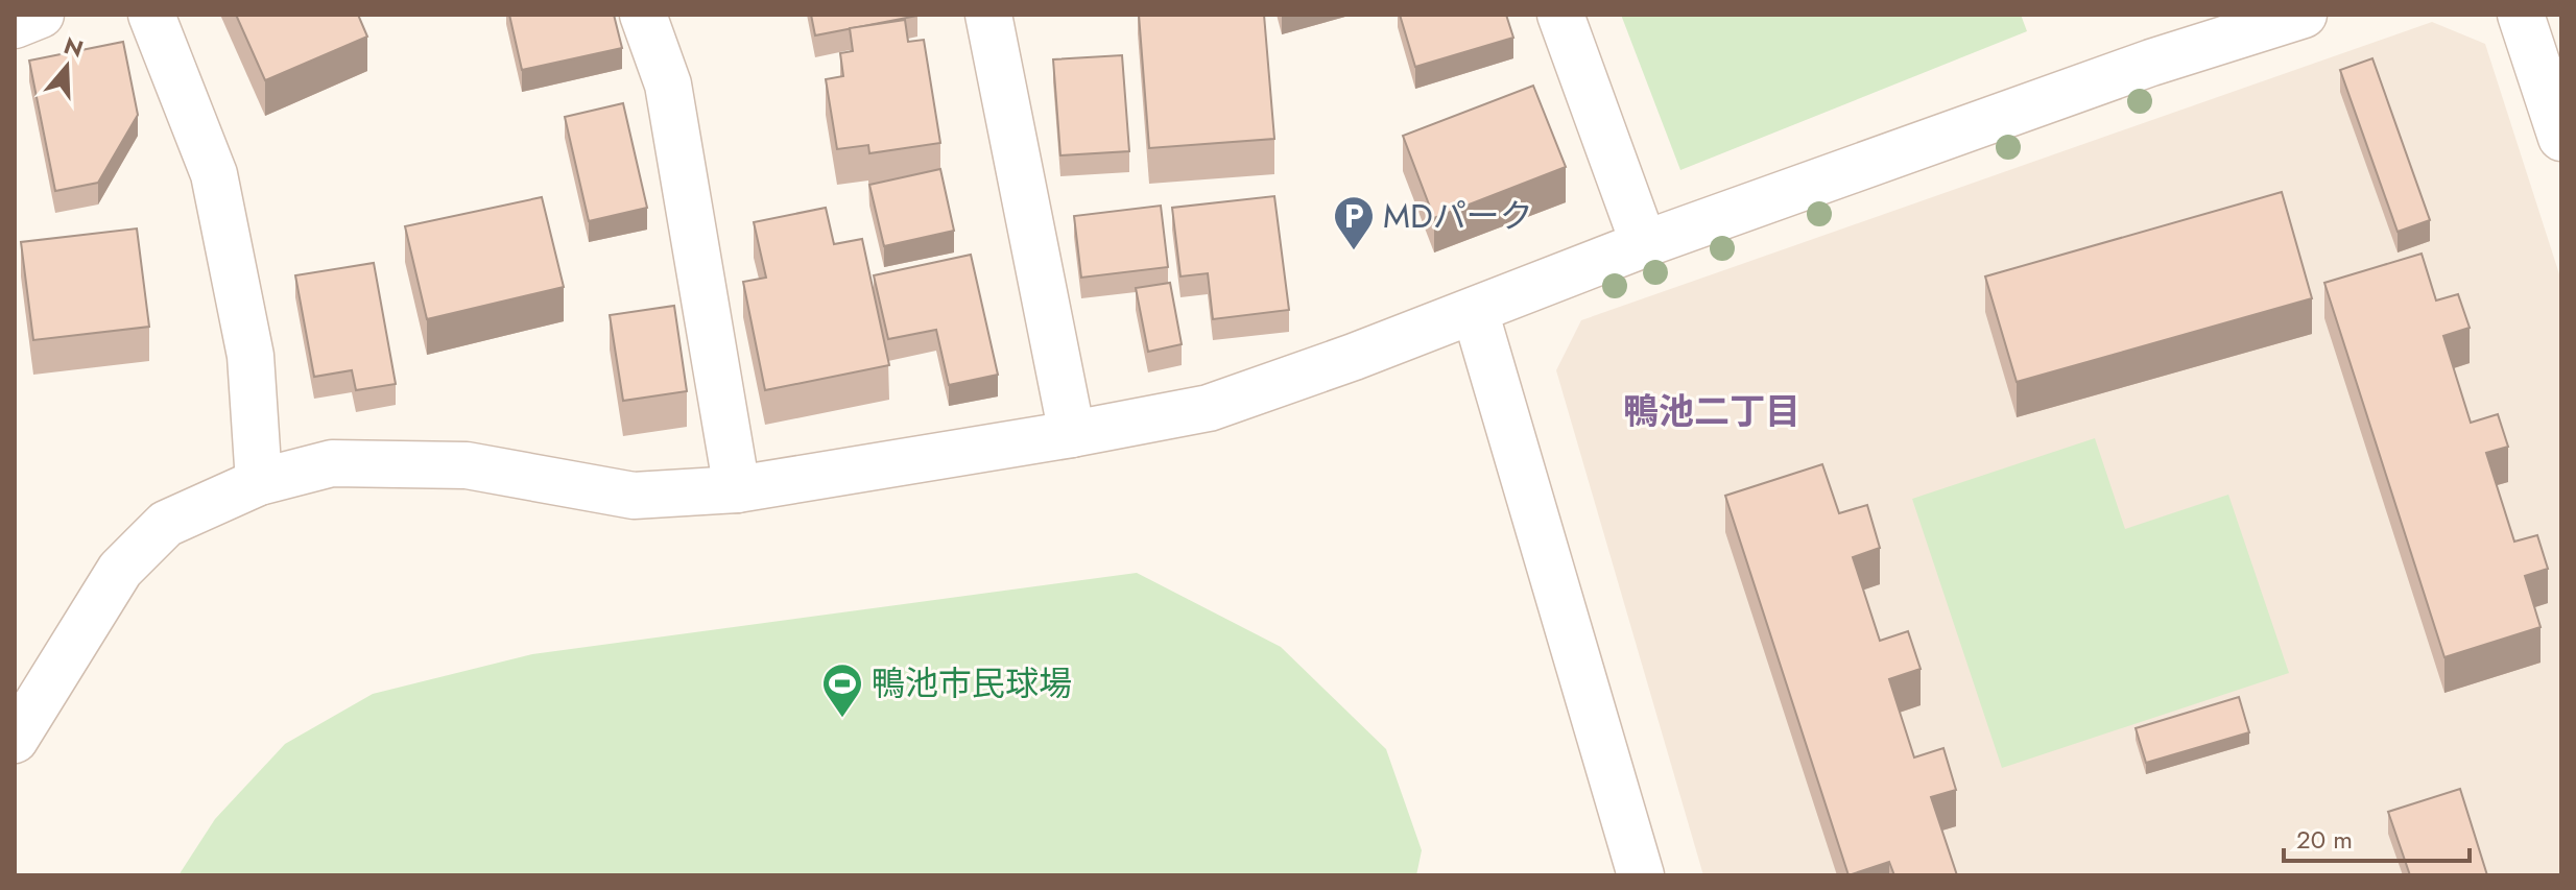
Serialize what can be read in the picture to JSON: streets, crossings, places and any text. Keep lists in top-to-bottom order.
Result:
{
  "districts": ["鴨池二丁目"],
  "places": {
    "parking": ["MDパーク"],
    "sports": ["鴨池市民球場"]
  },
  "scale_bar": "20 m",
  "north": "top"
}
